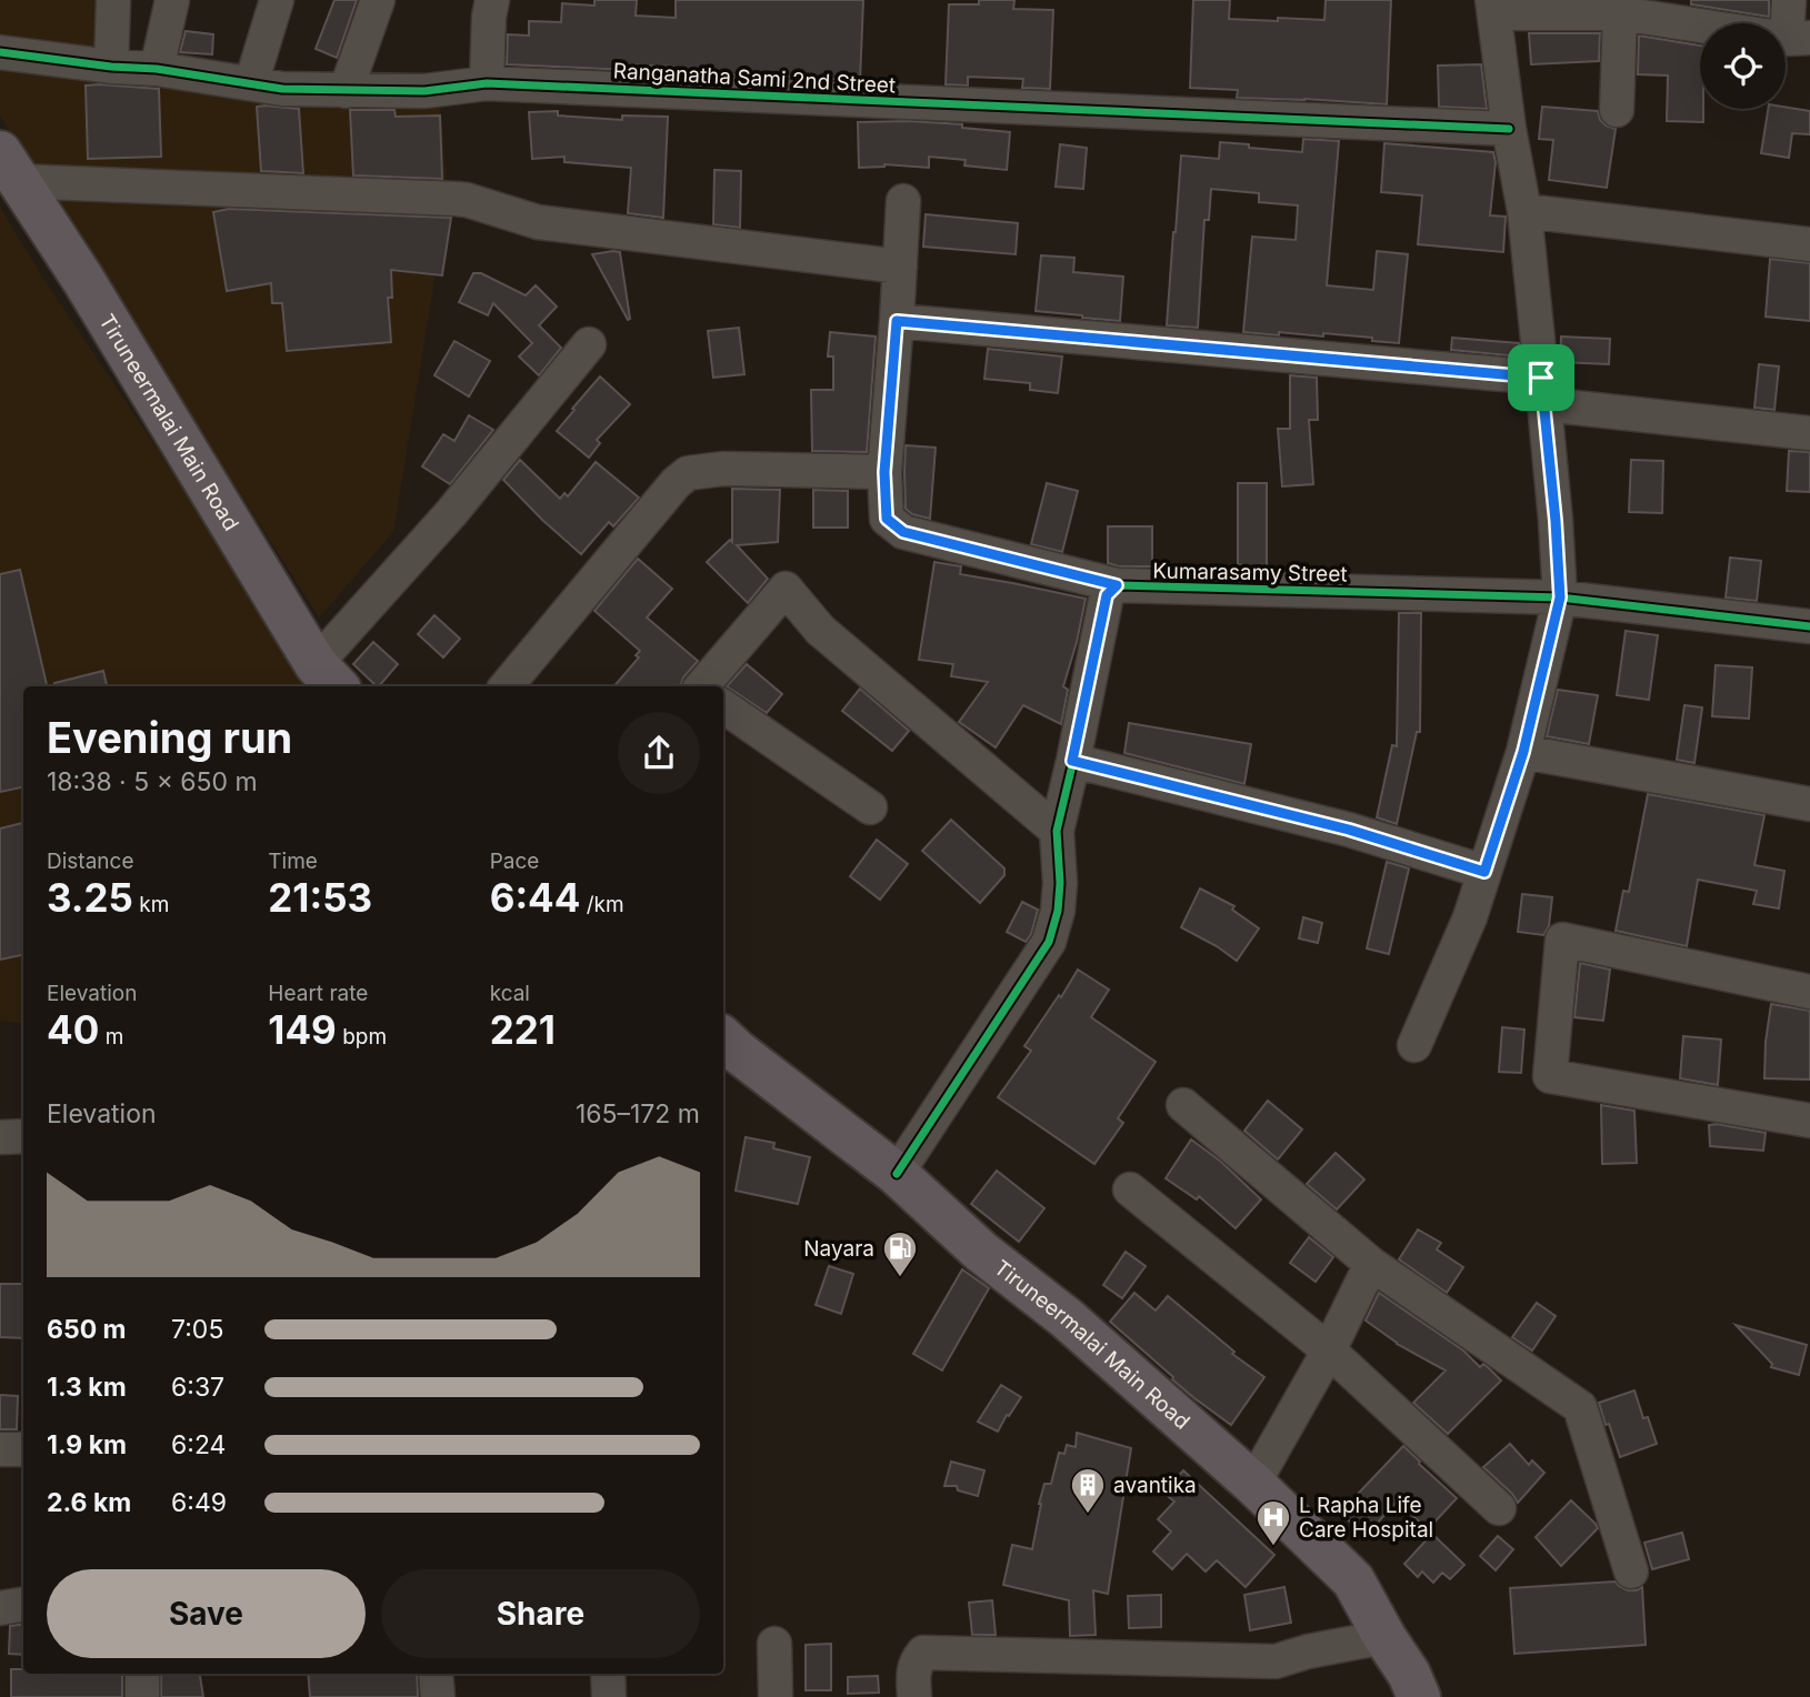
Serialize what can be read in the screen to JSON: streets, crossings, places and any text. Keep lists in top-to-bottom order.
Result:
{
  "streets": {
    "main road": ["Tiruneermalai Main Road"],
    "street": ["Ranganatha Sami 2nd Street", "Kumarasamy Street"]
  },
  "places": {
    "fuel station": ["Nayara"],
    "building": ["avantika"],
    "hospital": ["L Rapha Life Care Hospital"]
  },
  "page": {
    "heading": ["Evening run", "18:38 · 5 × 650 m"],
    "stats": [
      ["Distance", "3.25 km"],
      ["Time", "21:53"],
      ["Pace", "6:44 /km"],
      ["Elevation", "40 m"],
      ["Heart rate", "149 bpm"],
      ["kcal", "221"]
    ],
    "chart": ["Elevation", "165–172 m"],
    "list": [
      {
        "name": "650 m",
        "note": "7:05"
      },
      {
        "name": "1.3 km",
        "note": "6:37"
      },
      {
        "name": "1.9 km",
        "note": "6:24"
      },
      {
        "name": "2.6 km",
        "note": "6:49"
      }
    ],
    "buttons": ["Save", "Share"]
  }
}
